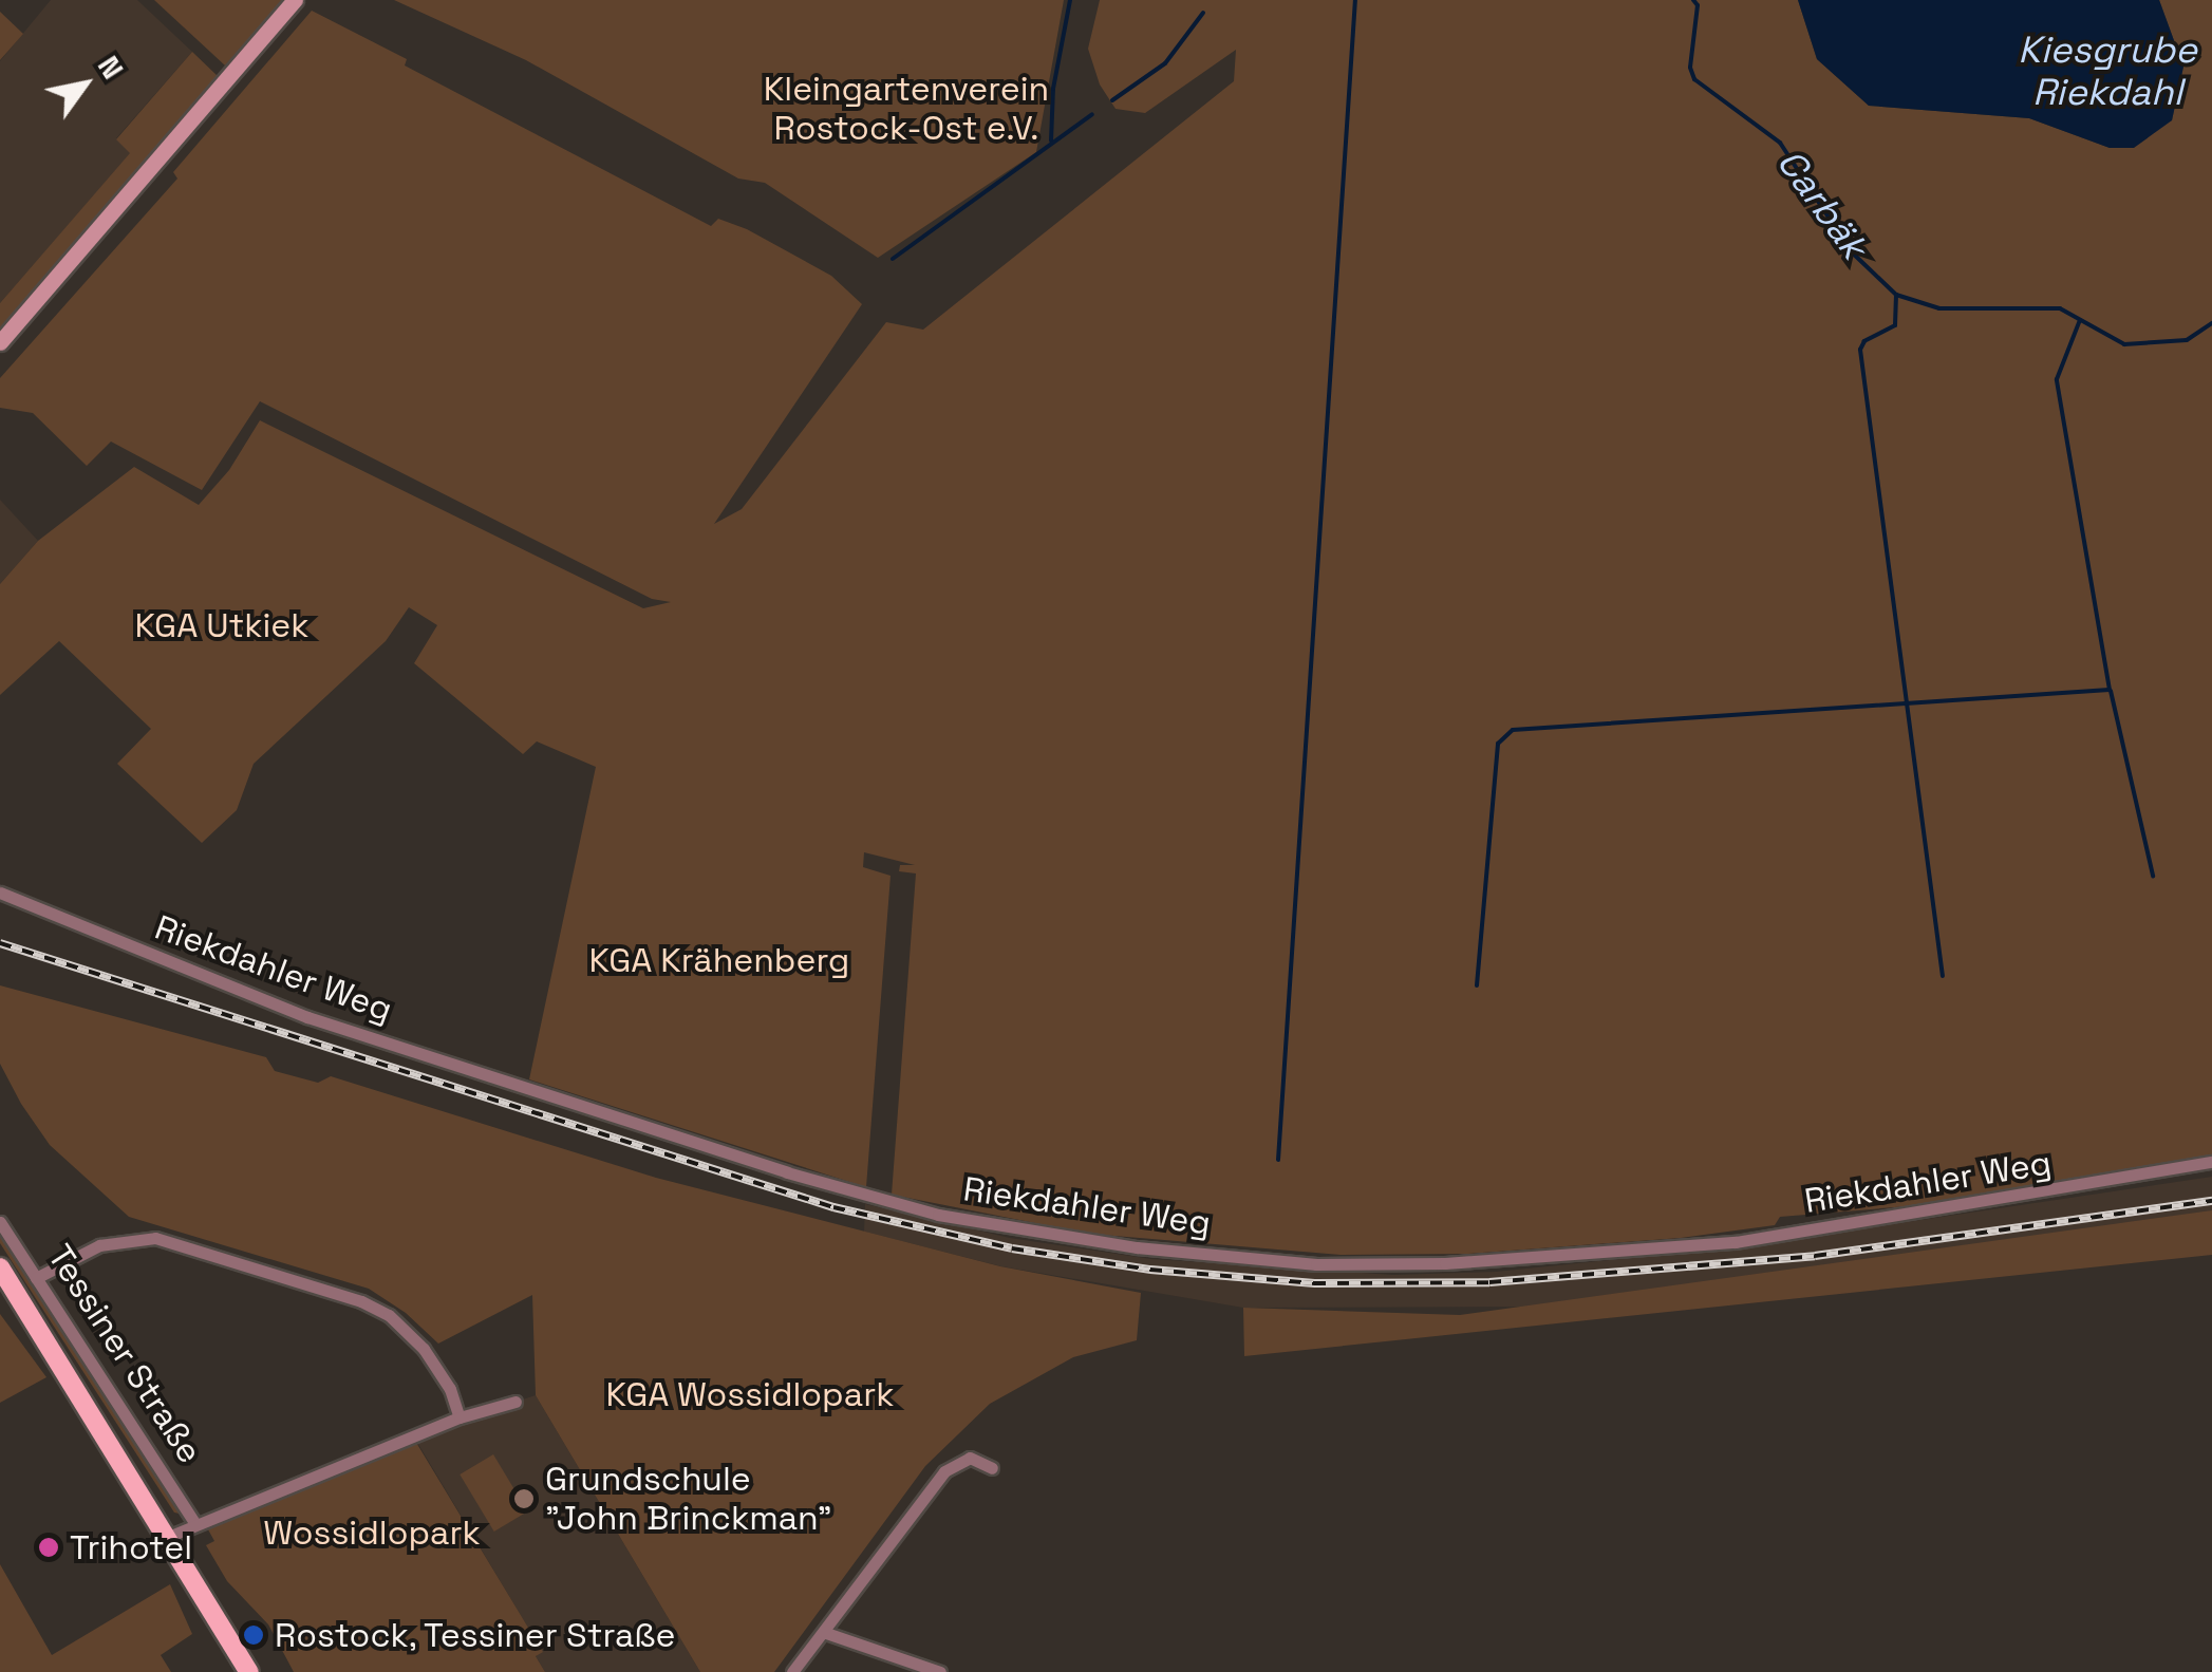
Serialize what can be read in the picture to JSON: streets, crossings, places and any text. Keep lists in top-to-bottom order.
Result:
{
  "streets": {
    "main road": ["Tessiner Straße"],
    "street": ["Riekdahler Weg"]
  },
  "water": ["Kiesgrube Riekdahl", "Carbäk"],
  "parks": [
    "Kleingartenverein Rostock-Ost e.V.",
    "KGA Utkiek",
    "KGA Krähenberg",
    "KGA Wossidlopark",
    "Wossidlopark"
  ],
  "places": ["Grundschule \"John Brinckman\"", "Trihotel", "Rostock, Tessiner Straße"],
  "north": "top right"
}
